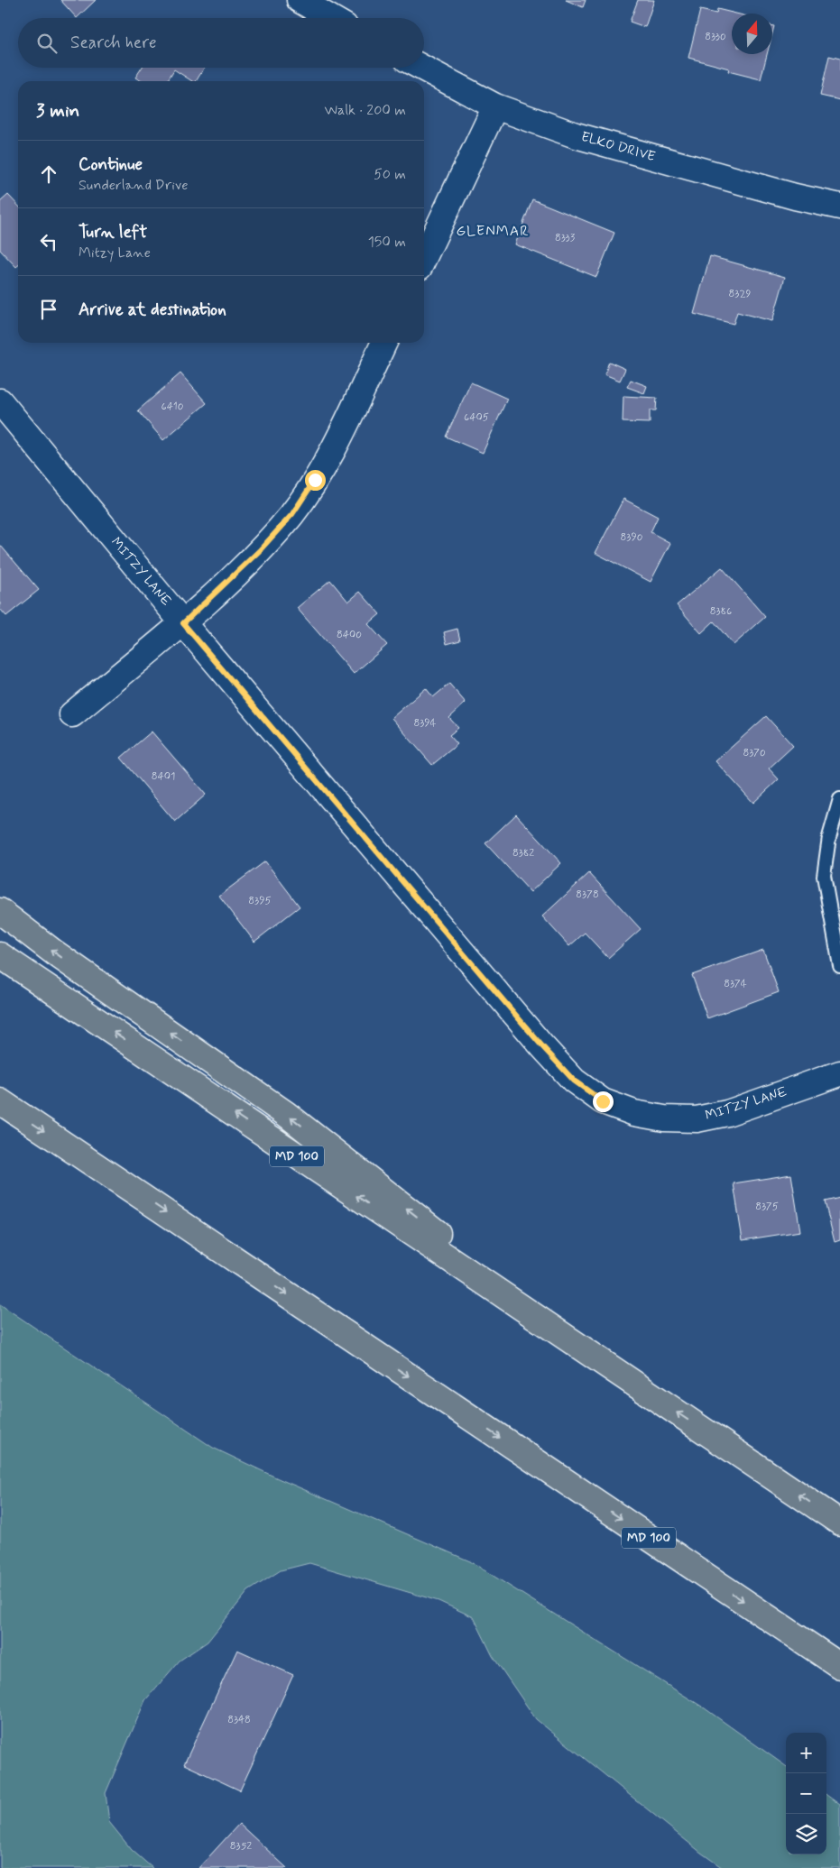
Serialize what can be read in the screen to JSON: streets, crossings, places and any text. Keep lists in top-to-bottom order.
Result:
{
  "streets": {
    "highway": ["MD 100"],
    "street": ["ELKO DRIVE", "MITZY LANE"]
  },
  "districts": ["GLENMAR"],
  "house_numbers": [
    "8330",
    "8333",
    "8329",
    "6410",
    "6405",
    "8390",
    "8386",
    "8400",
    "8394",
    "8370",
    "8401",
    "8382",
    "8378",
    "8395",
    "8374",
    "8375",
    "8348",
    "8352"
  ],
  "north": "top",
  "page": {
    "search": "Search here",
    "heading": ["3 min", "Walk · 200 m"],
    "list": [
      ["Continue", "Sunderland Drive", "50 m"],
      ["Turn left", "Mitzy Lane", "150 m"],
      "Arrive at destination"
    ],
    "map_buttons": ["+", "−"]
  }
}
